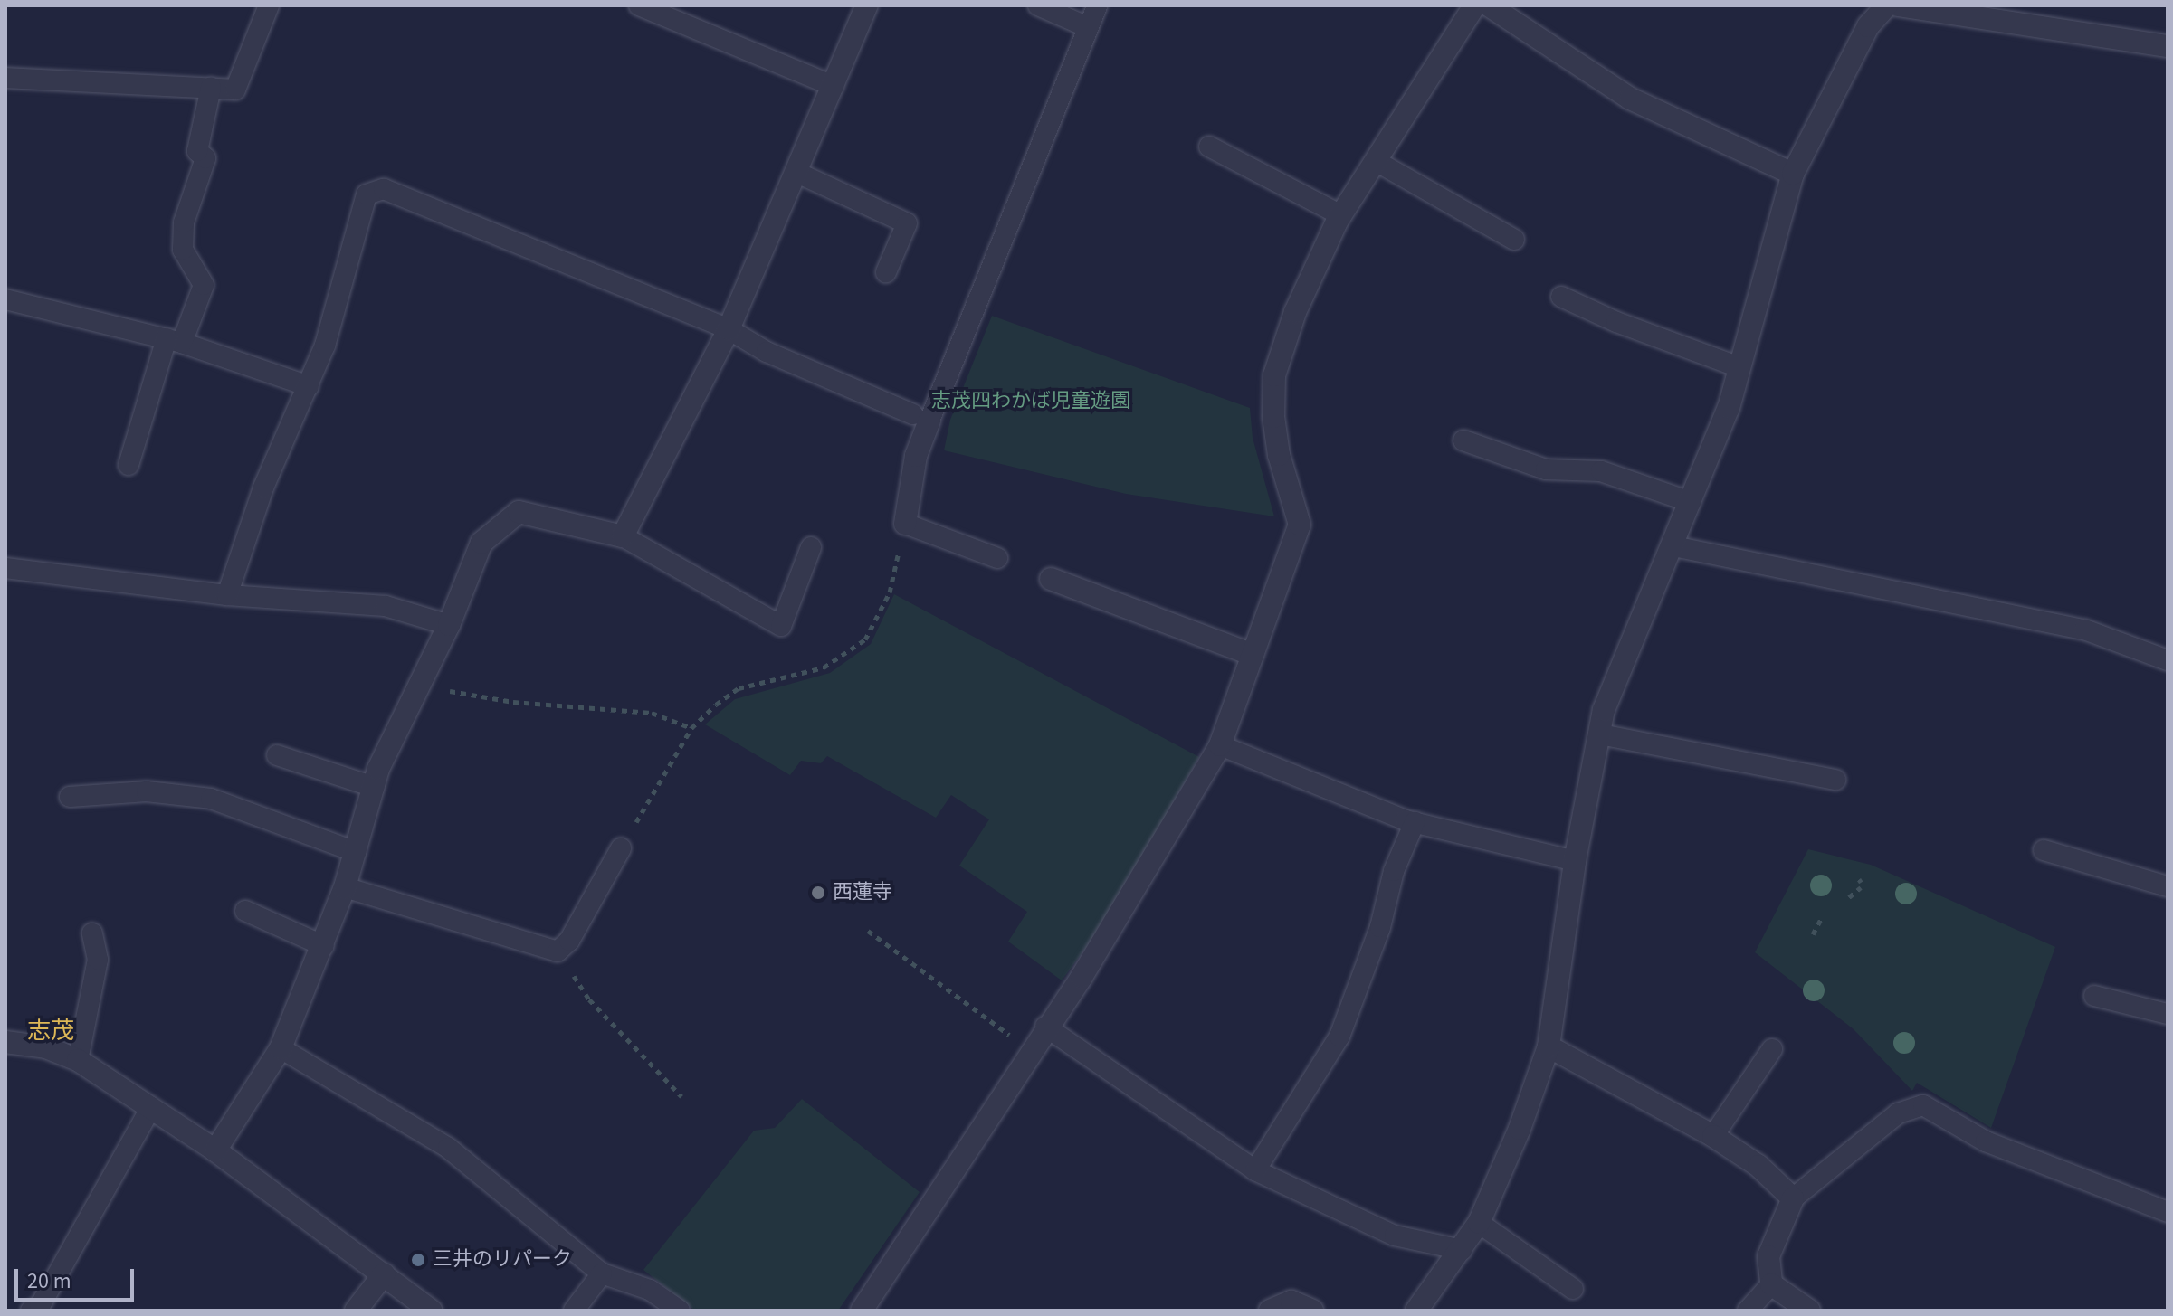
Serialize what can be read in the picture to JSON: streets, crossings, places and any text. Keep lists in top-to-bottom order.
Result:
{
  "districts": ["志茂"],
  "parks": ["志茂四わかば児童遊園"],
  "places": ["西蓮寺", "三井のリパーク"],
  "scale_bar": "20 m"
}
